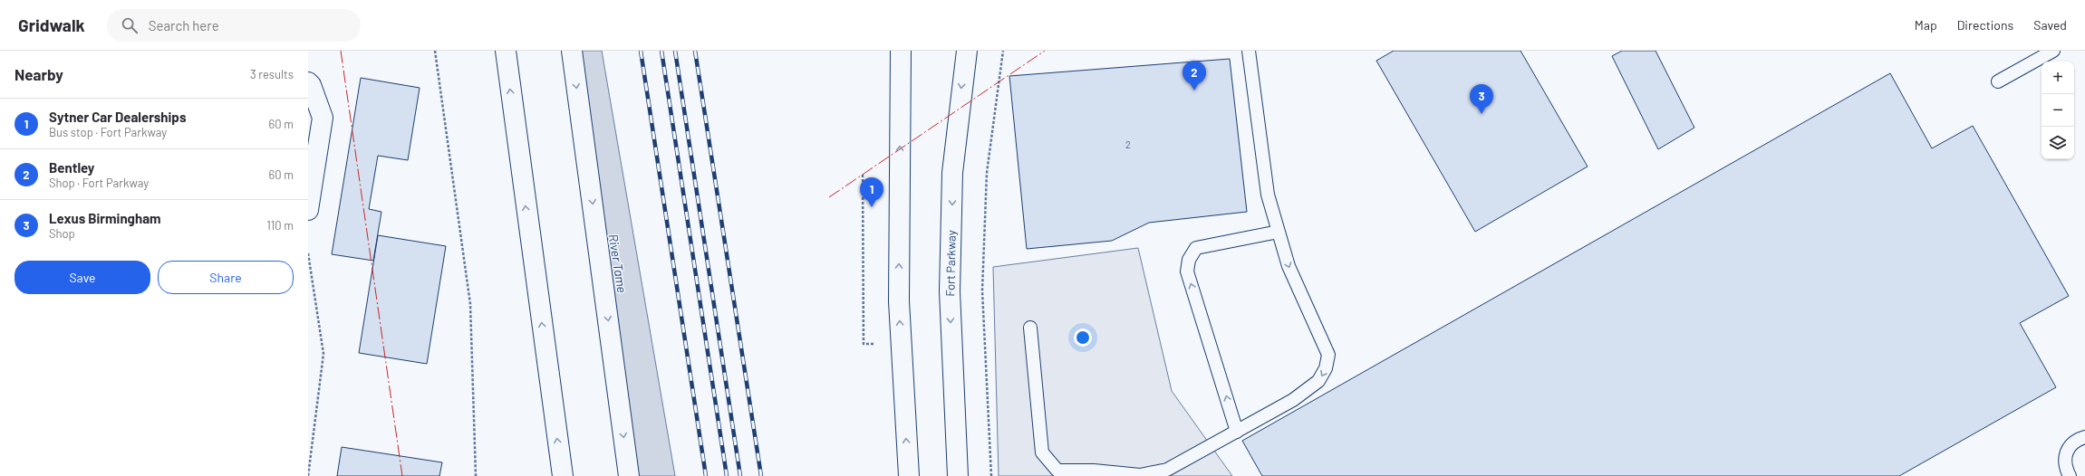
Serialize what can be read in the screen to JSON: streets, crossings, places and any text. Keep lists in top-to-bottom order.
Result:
{
  "streets": {
    "main road": ["Fort Parkway"]
  },
  "water": ["River Tame"],
  "house_numbers": ["2"],
  "page": {
    "header": "Gridwalk",
    "search": "Search here",
    "nav": ["Map", "Directions", "Saved"],
    "heading": ["Nearby", "3 results"],
    "pins": ["2", "3", "1"],
    "map_buttons": ["+", "−"],
    "list": [
      {
        "mark": "1",
        "name": "Sytner Car Dealerships",
        "note": "Bus stop · Fort Parkway",
        "value": "60 m"
      },
      {
        "mark": "2",
        "name": "Bentley",
        "note": "Shop · Fort Parkway",
        "value": "60 m"
      },
      {
        "mark": "3",
        "name": "Lexus Birmingham",
        "note": "Shop",
        "value": "110 m"
      }
    ],
    "buttons": ["Save", "Share"]
  }
}
